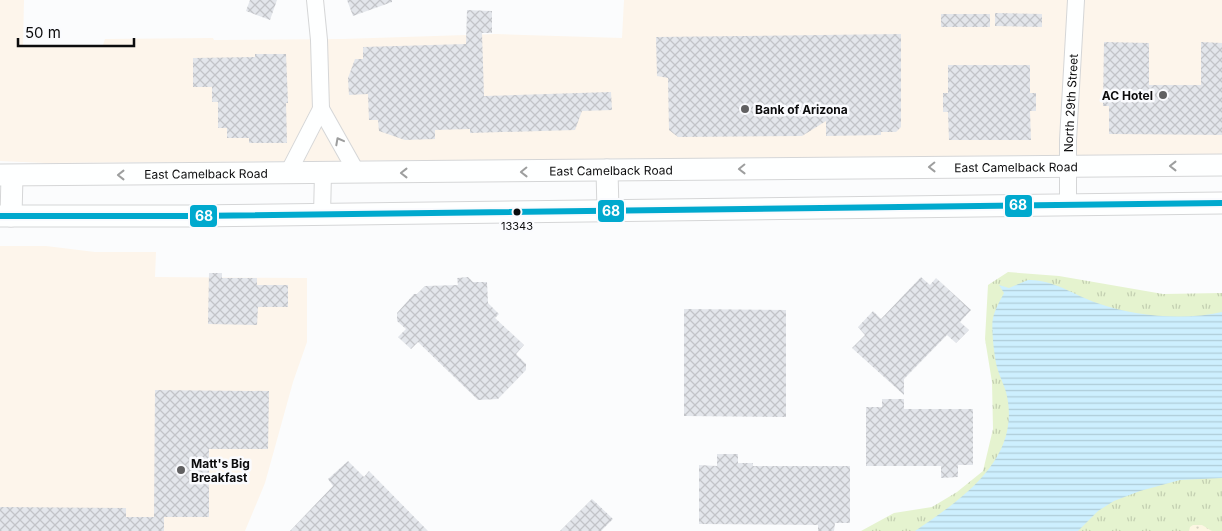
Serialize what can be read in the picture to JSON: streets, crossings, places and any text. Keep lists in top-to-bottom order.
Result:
{
  "streets": {
    "main road": ["East Camelback Road"],
    "street": ["North 29th Street"]
  },
  "crossings": [
    ["North 29th Street", "East Camelback Road"]
  ],
  "places": [
    "AC Hotel",
    "Bank of Arizona",
    "13343",
    "Matt's Big Breakfast"
  ],
  "lines": ["transit line 68"],
  "scale_bar": "50 m"
}
